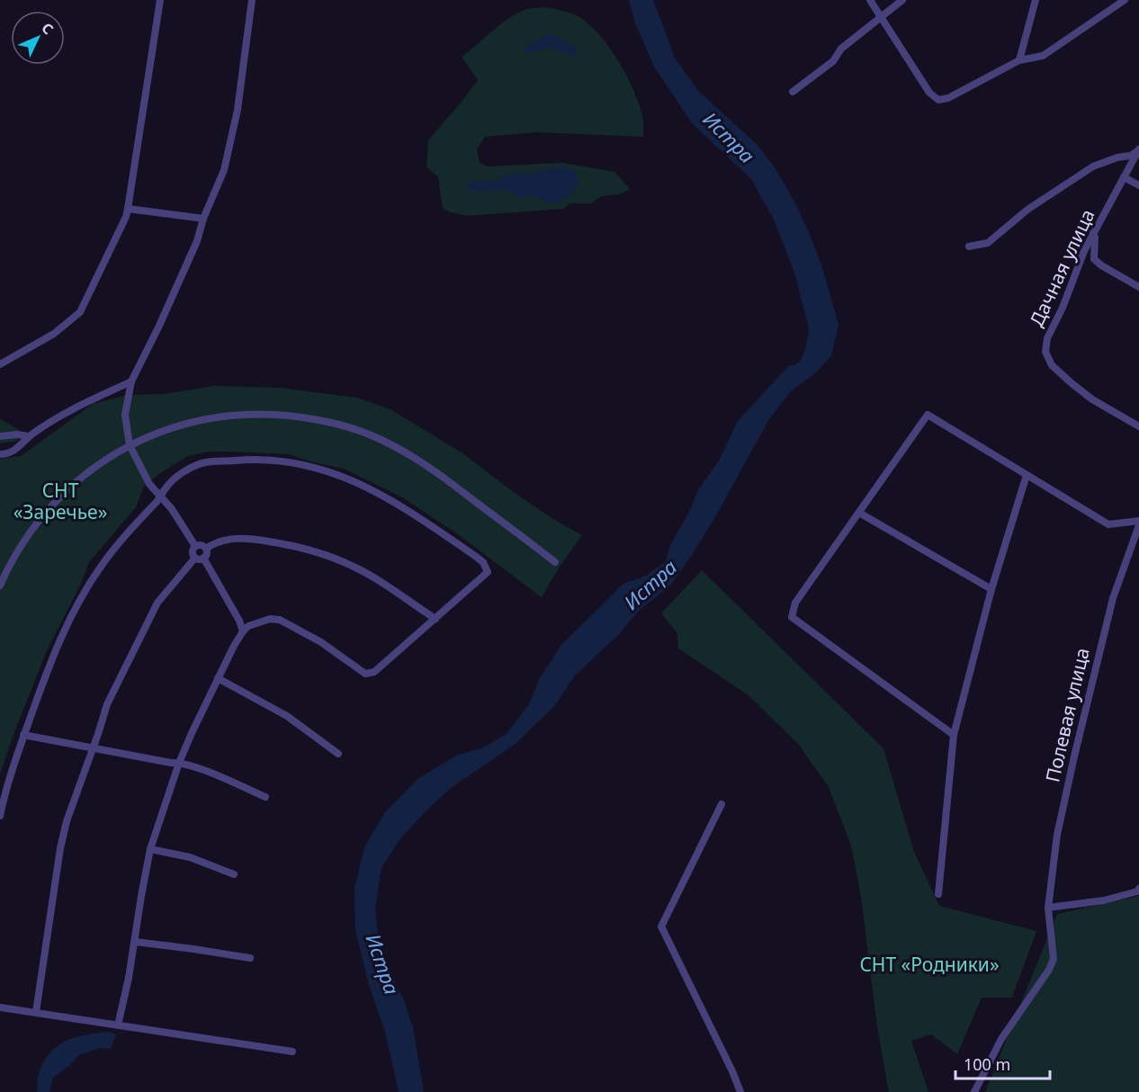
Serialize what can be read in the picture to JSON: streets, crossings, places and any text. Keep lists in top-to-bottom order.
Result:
{
  "streets": {
    "street": ["Дачная улица", "Полевая улица"]
  },
  "water": ["Истра"],
  "parks": ["СНТ «Заречье»", "СНТ «Родники»"],
  "scale_bar": "100 m",
  "north": "top right"
}
